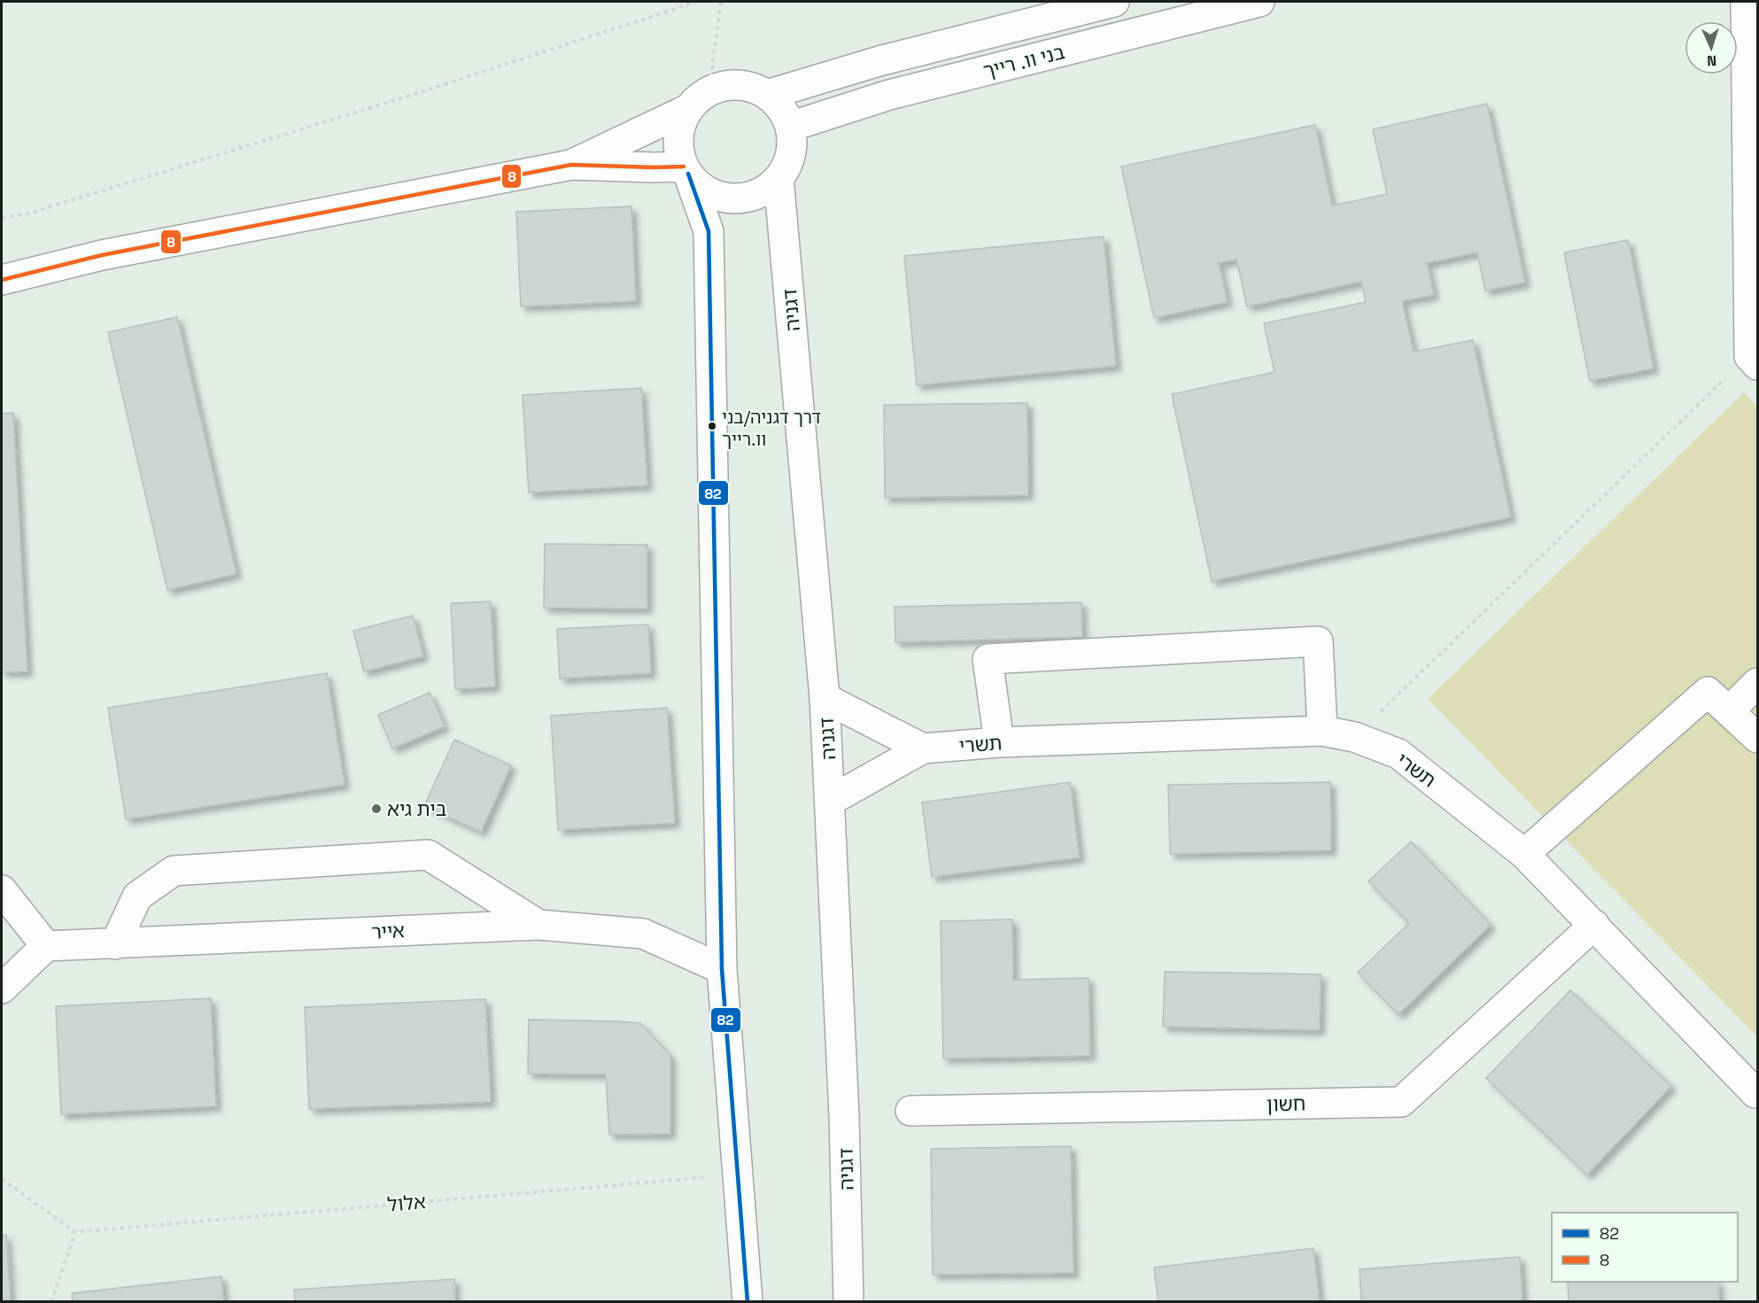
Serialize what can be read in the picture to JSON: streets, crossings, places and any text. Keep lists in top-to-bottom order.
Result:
{
  "streets": {
    "street": [
      "בני וו. רייך",
      "דגניה",
      "תשרי",
      "אייר",
      "חשון"
    ],
    "path": ["אלול"]
  },
  "crossings": [
    ["בני וו. רייך", "דגניה"],
    ["דגניה", "תשרי"],
    ["תשרי", "חשון"]
  ],
  "places": ["דרך דגניה/בני וו.רייך", "בית גיא"],
  "lines": ["transit line 8", "transit line 82"],
  "legend": ["82", "8"],
  "north": "bottom"
}
